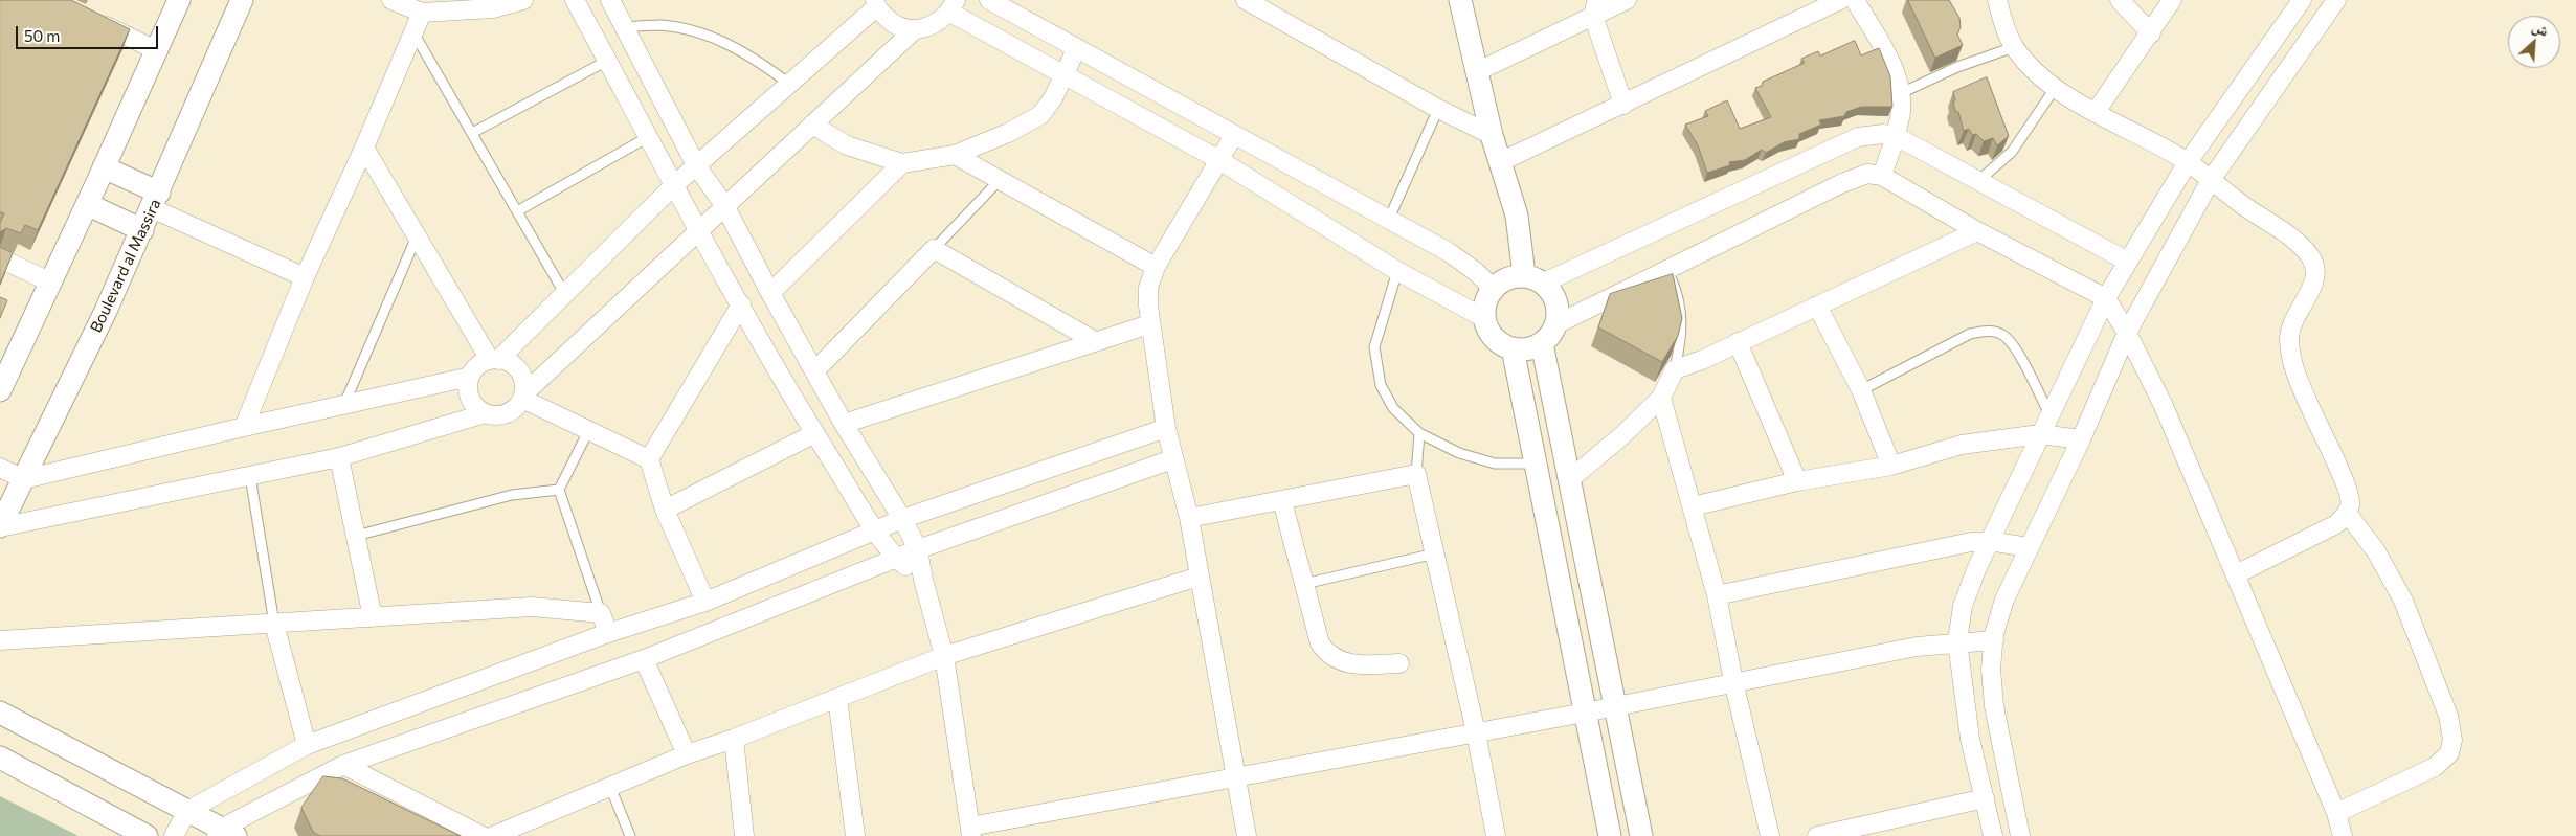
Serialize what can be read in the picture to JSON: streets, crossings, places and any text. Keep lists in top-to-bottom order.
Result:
{
  "streets": {
    "street": ["Boulevard al Massira"]
  },
  "scale_bar": "50 m",
  "north": "top right"
}
